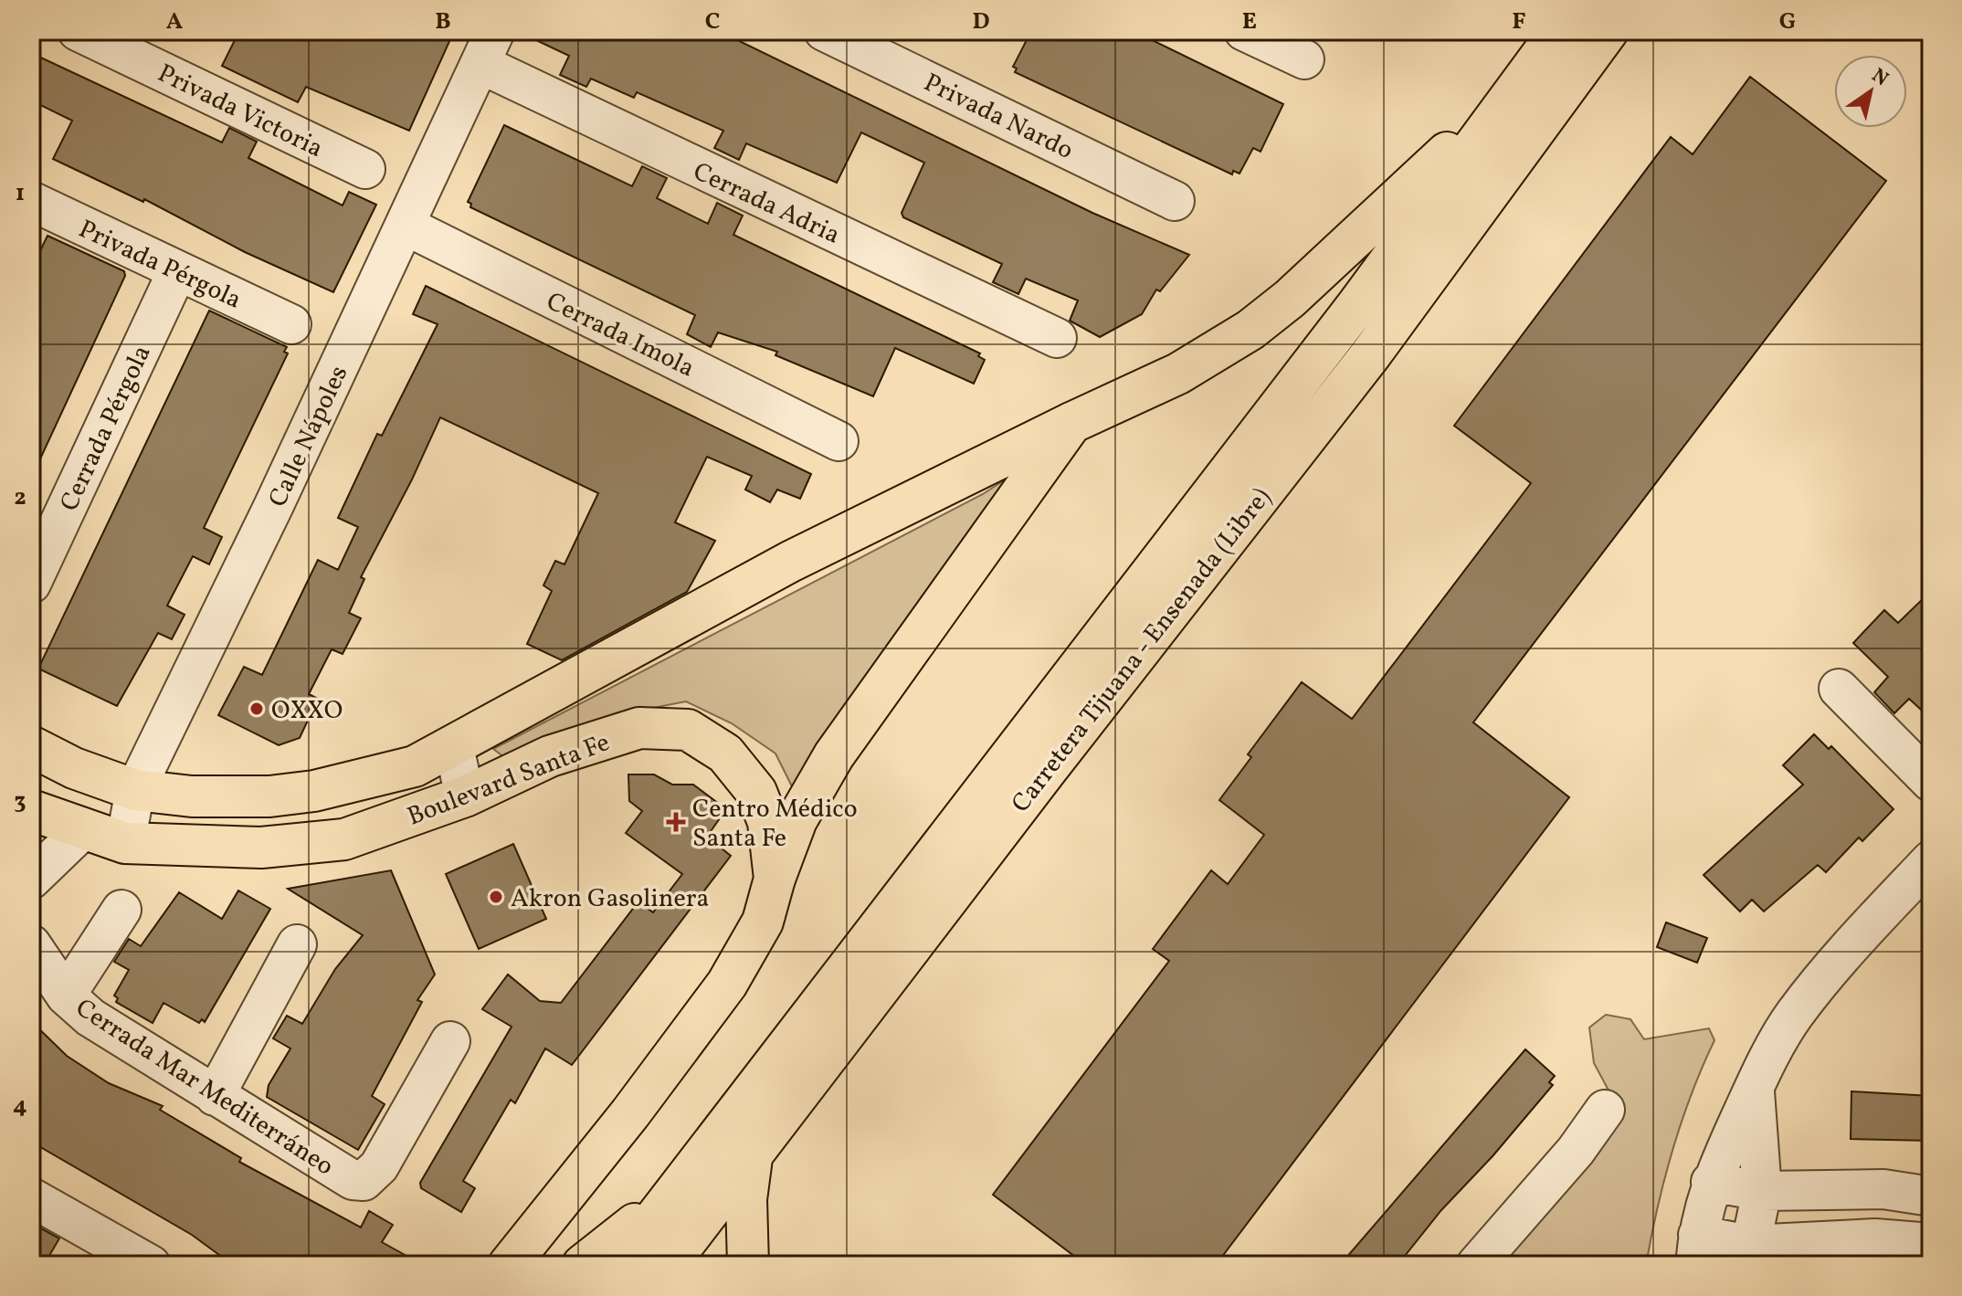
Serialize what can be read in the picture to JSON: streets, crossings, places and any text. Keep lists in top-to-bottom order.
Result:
{
  "streets": {
    "main road": ["Carretera Tijuana - Ensenada (Libre)", "Boulevard Santa Fe"],
    "street": [
      "Privada Victoria",
      "Privada Nardo",
      "Cerrada Adria",
      "Privada Pérgola",
      "Cerrada Imola",
      "Cerrada Pérgola",
      "Calle Nápoles",
      "Cerrada Mar Mediterráneo"
    ]
  },
  "crossings": [
    ["Cerrada Adria", "Calle Nápoles"],
    ["Privada Pérgola", "Cerrada Pérgola"],
    ["Cerrada Imola", "Calle Nápoles"],
    ["Calle Nápoles", "Boulevard Santa Fe"],
    ["Carretera Tijuana - Ensenada (Libre)", "Boulevard Santa Fe"]
  ],
  "places": {
    "other": ["OXXO", "Akron Gasolinera"],
    "health": ["Centro Médico Santa Fe"]
  },
  "north": "top right",
  "grid": {
    "columns": [
      "A",
      "B",
      "C",
      "D",
      "E",
      "F",
      "G"
    ],
    "rows": [
      "1",
      "2",
      "3",
      "4"
    ]
  }
}
